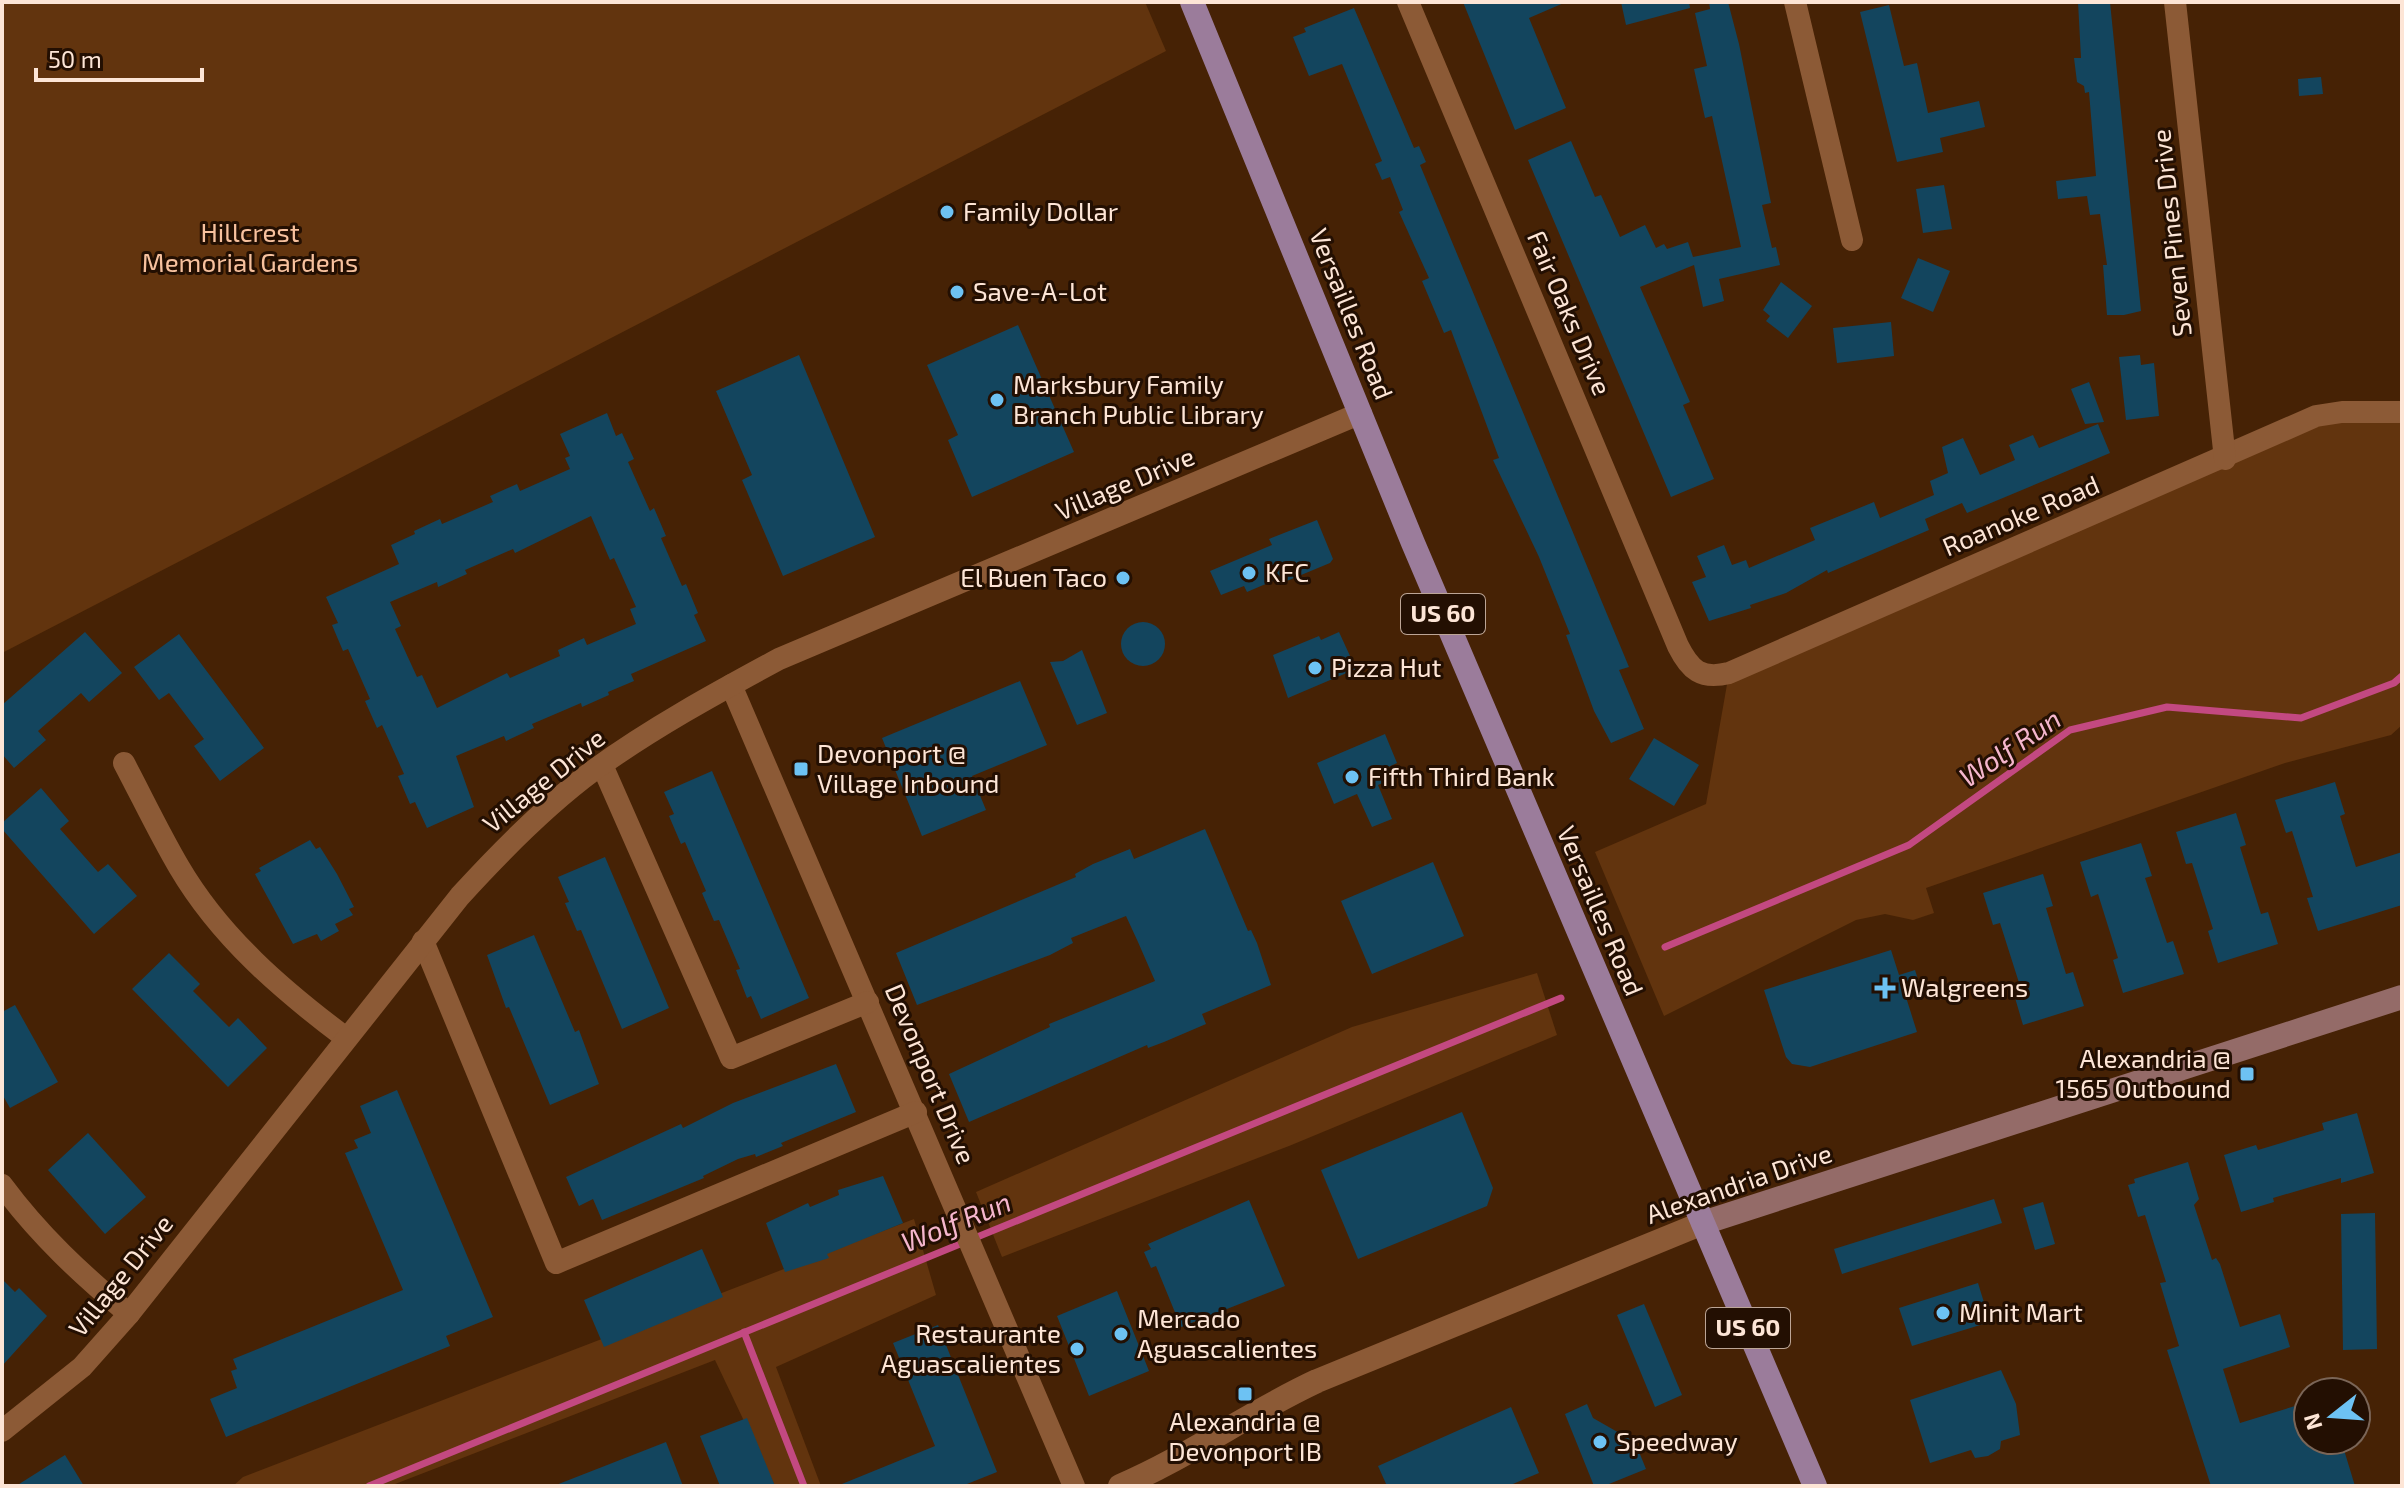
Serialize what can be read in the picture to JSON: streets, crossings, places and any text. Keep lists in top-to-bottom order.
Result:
{
  "streets": {
    "main road": ["Versailles Road", "US 60", "Alexandria Drive"],
    "street": [
      "Seven Pines Drive",
      "Fair Oaks Drive",
      "Village Drive",
      "Roanoke Road",
      "Devonport Drive"
    ]
  },
  "crossings": [
    ["Seven Pines Drive", "Roanoke Road"],
    ["Fair Oaks Drive", "Roanoke Road"],
    ["Versailles Road", "Village Drive"],
    ["Versailles Road", "Alexandria Drive"],
    ["Village Drive", "Devonport Drive"]
  ],
  "water": ["Wolf Run"],
  "parks": ["Hillcrest Memorial Gardens"],
  "places": {
    "other": [
      "Family Dollar",
      "Save-A-Lot",
      "Marksbury Family Branch Public Library",
      "KFC",
      "El Buen Taco",
      "Pizza Hut",
      "Fifth Third Bank",
      "Minit Mart",
      "Mercado Aguascalientes",
      "Restaurante Aguascalientes",
      "Speedway"
    ],
    "transit": ["Devonport @ Village Inbound", "Alexandria @ 1565 Outbound", "Alexandria @ Devonport IB"],
    "health": ["Walgreens"]
  },
  "scale_bar": "50 m",
  "north": "left"
}
